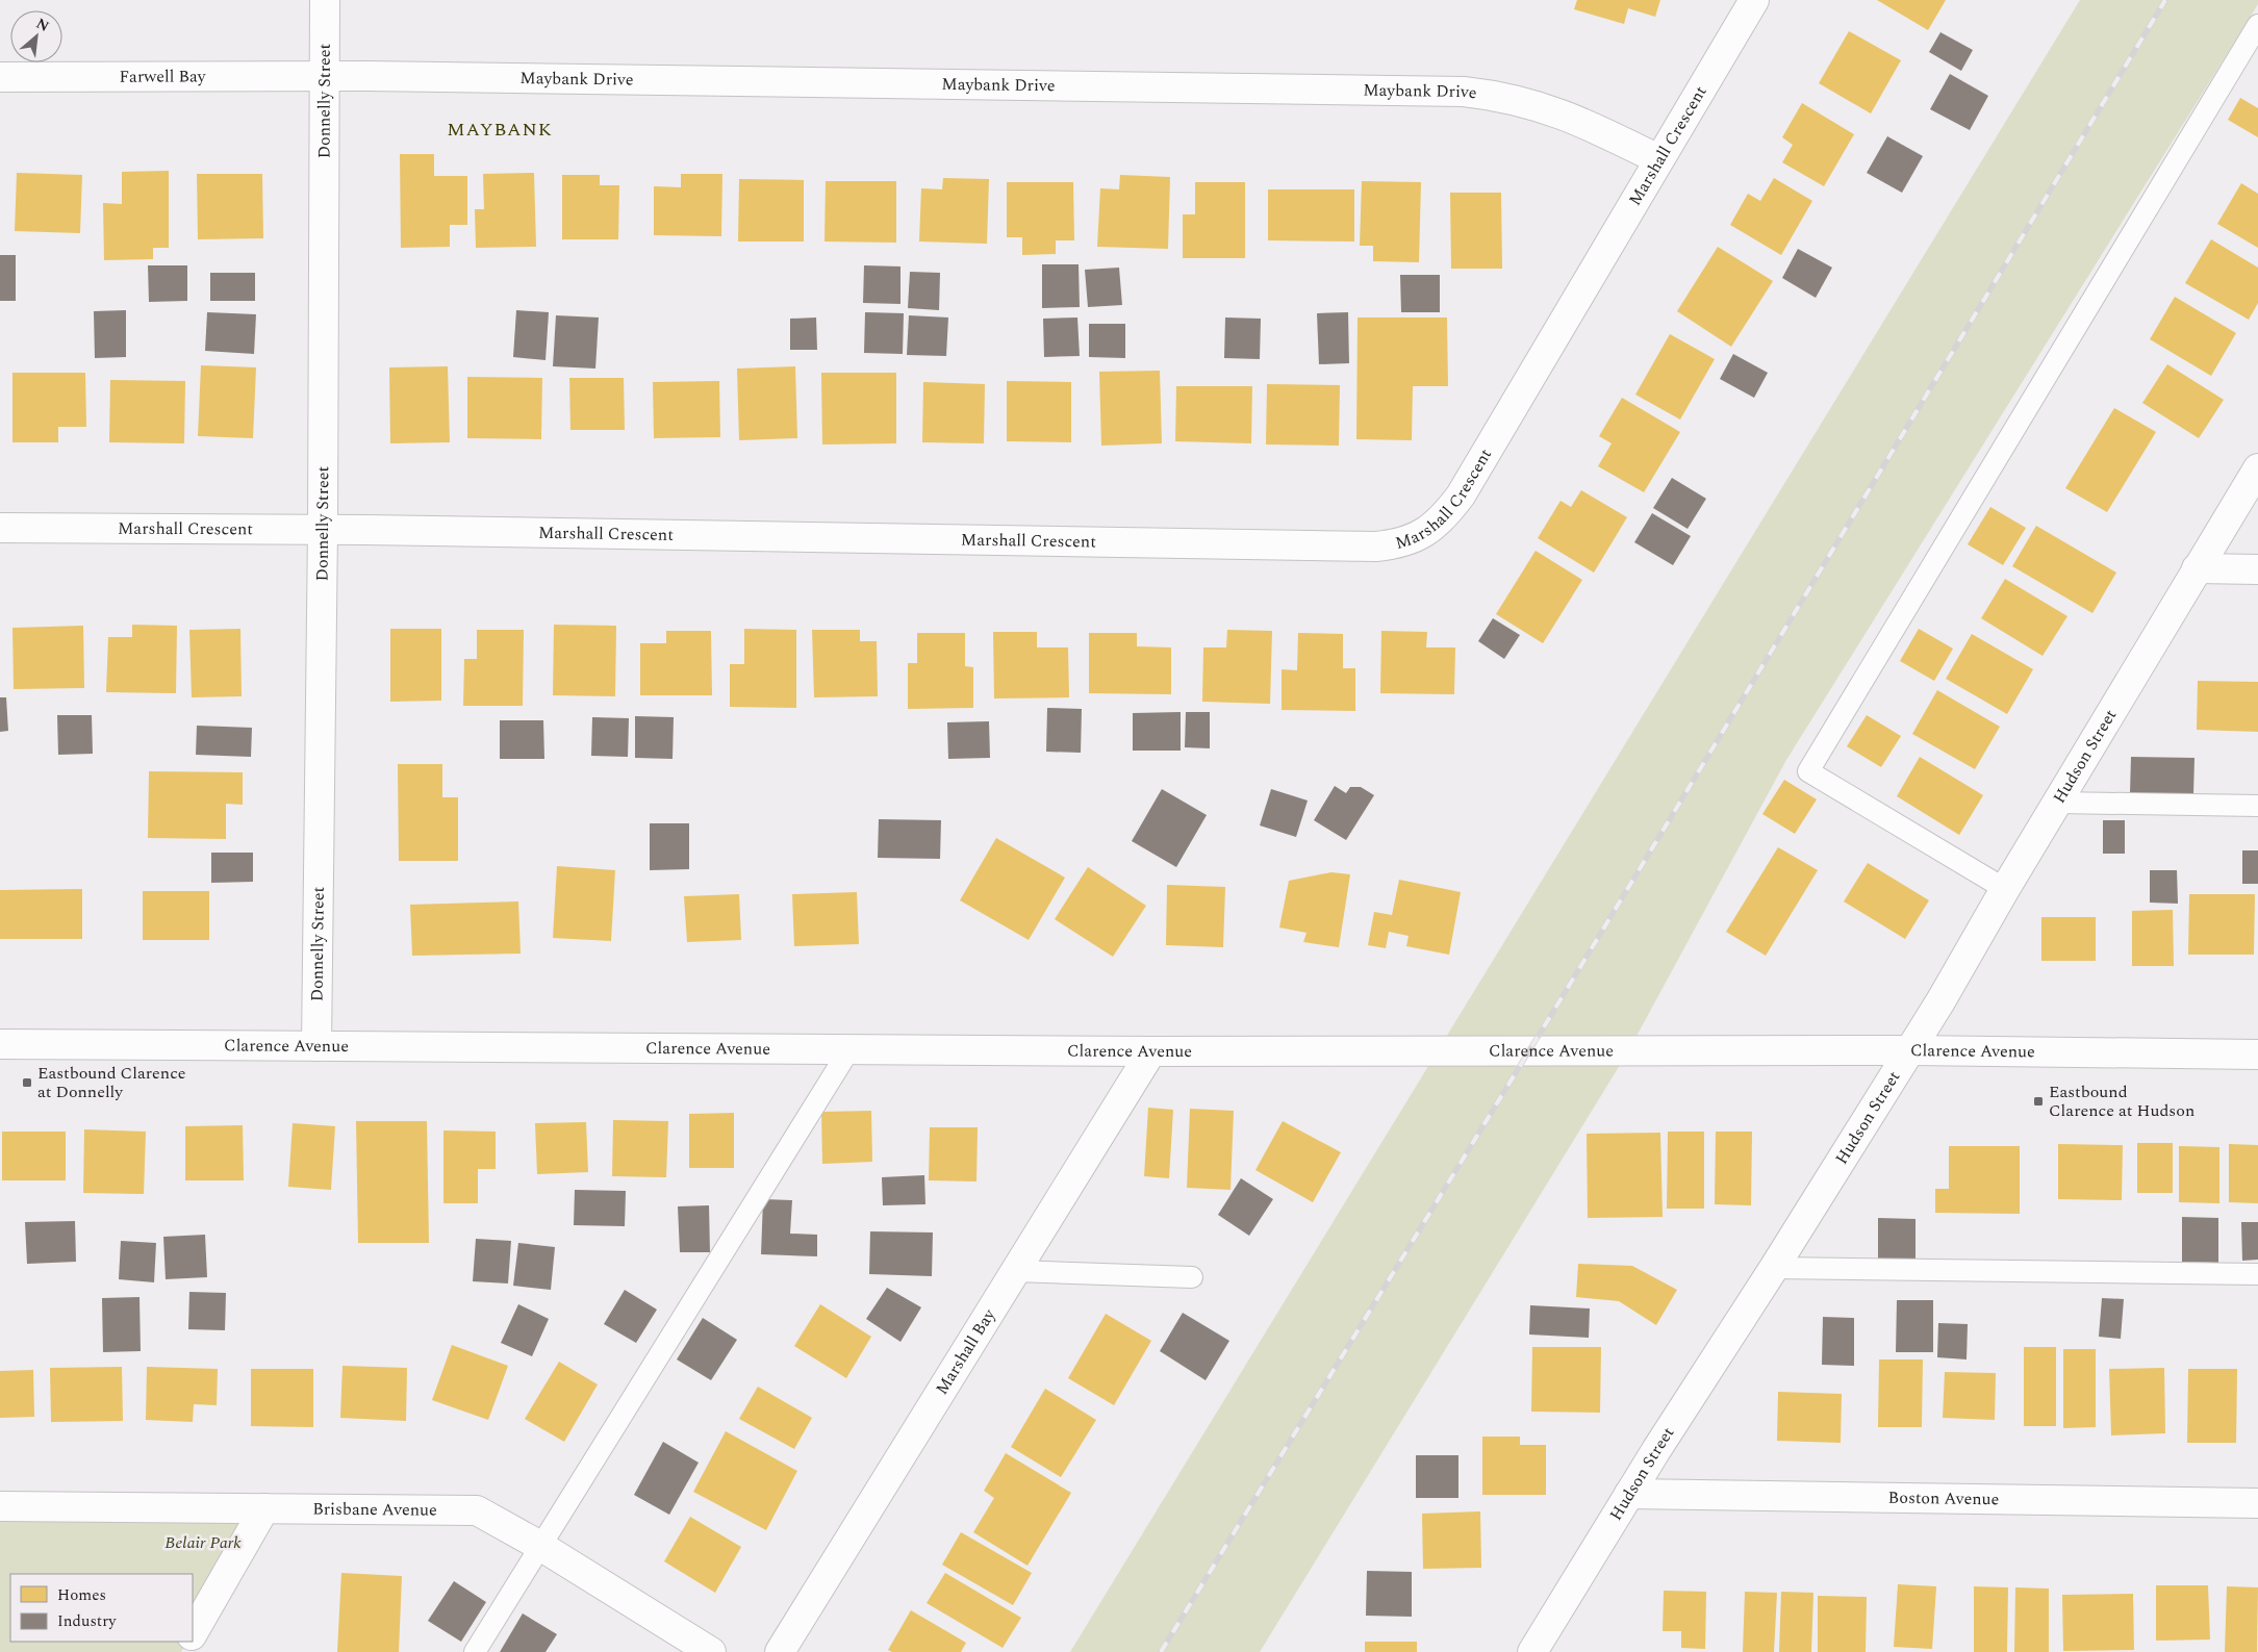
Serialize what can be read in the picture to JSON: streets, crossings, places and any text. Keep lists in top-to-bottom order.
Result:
{
  "streets": {
    "street": [
      "Farwell Bay",
      "Maybank Drive",
      "Donnelly Street",
      "Marshall Crescent",
      "Hudson Street",
      "Clarence Avenue",
      "Marshall Bay",
      "Boston Avenue",
      "Brisbane Avenue"
    ]
  },
  "crossings": [
    ["Farwell Bay", "Maybank Drive"],
    ["Farwell Bay", "Donnelly Street"],
    ["Maybank Drive", "Donnelly Street"],
    ["Maybank Drive", "Marshall Crescent"],
    ["Donnelly Street", "Marshall Crescent"],
    ["Donnelly Street", "Clarence Avenue"],
    ["Hudson Street", "Clarence Avenue"],
    ["Hudson Street", "Boston Avenue"],
    ["Clarence Avenue", "Marshall Bay"]
  ],
  "districts": ["MAYBANK"],
  "parks": ["Belair Park"],
  "places": {
    "transit": ["Eastbound Clarence at Donnelly", "Eastbound Clarence at Hudson"]
  },
  "legend": ["Homes", "Industry"],
  "north": "top right"
}
